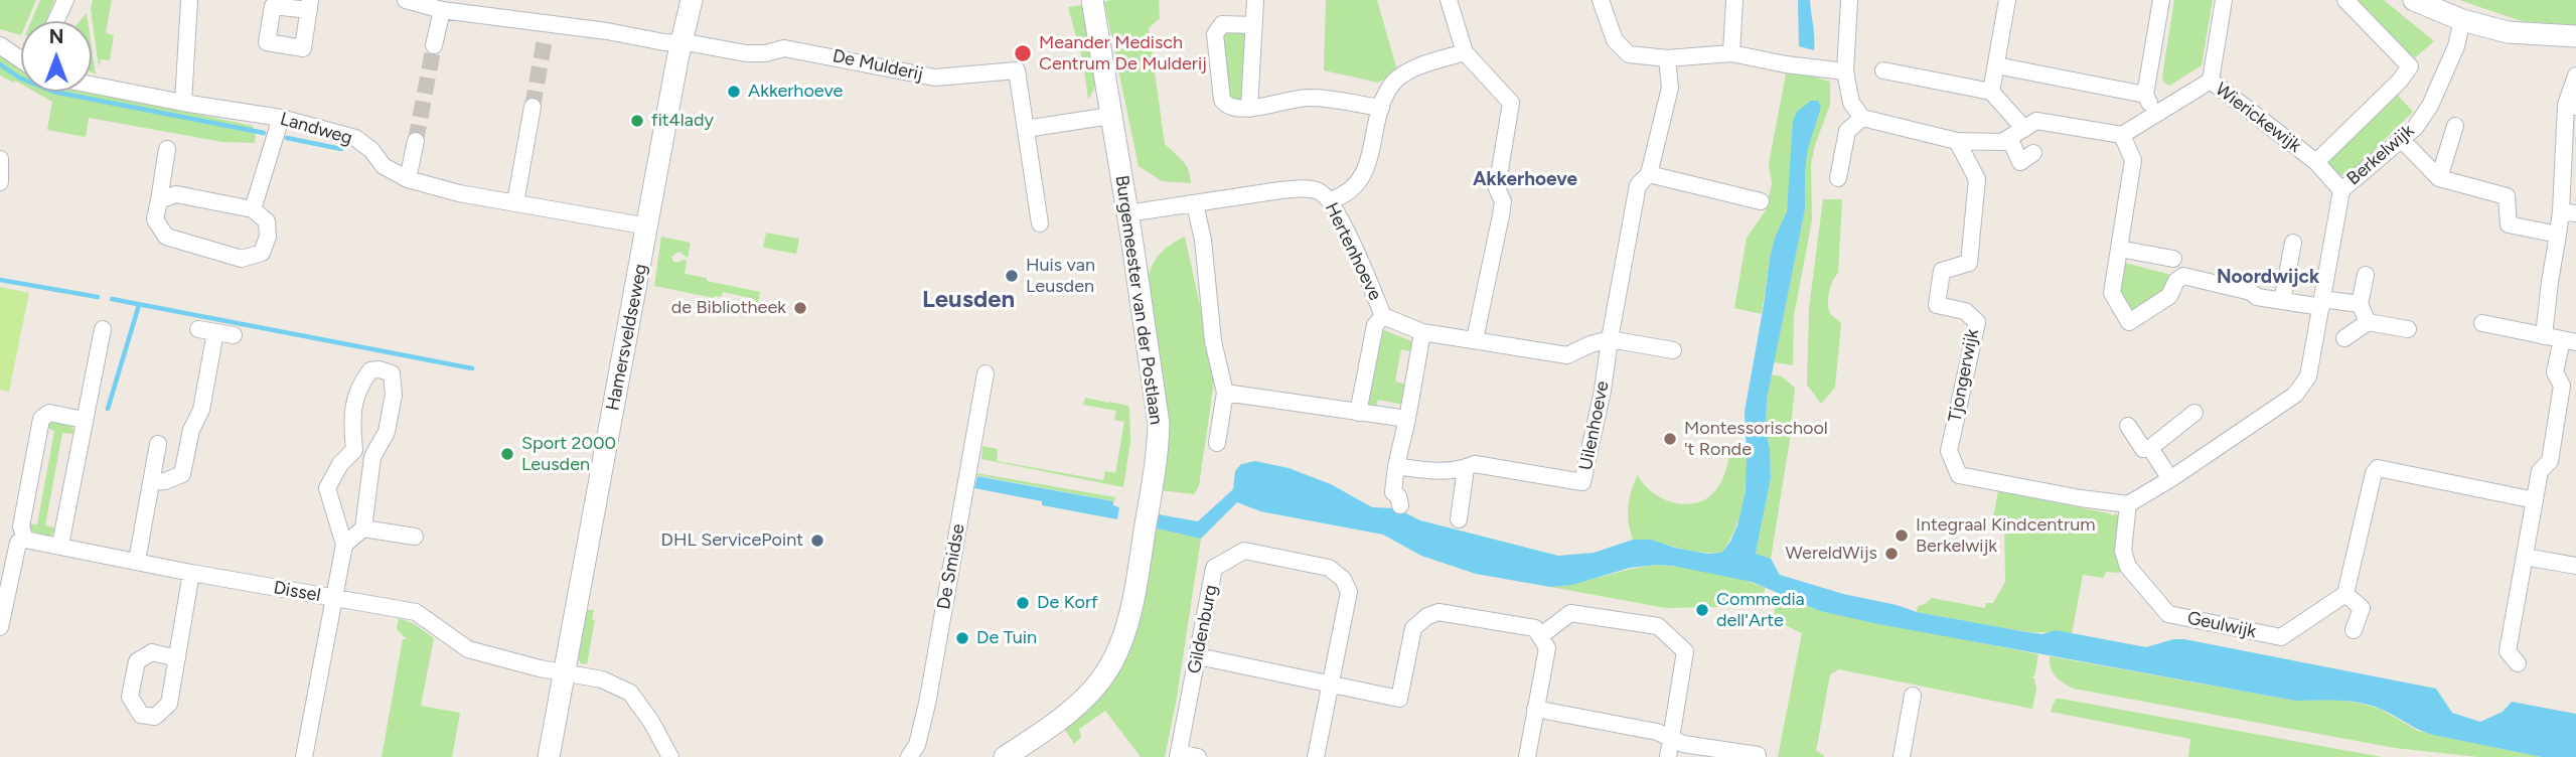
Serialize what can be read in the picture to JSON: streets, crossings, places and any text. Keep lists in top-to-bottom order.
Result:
{
  "streets": {
    "street": [
      "De Mulderij",
      "Wierickewijk",
      "Landweg",
      "Berkelwijk",
      "Hertenhoeve",
      "Burgemeester van der Postlaan",
      "Hamersveldseweg",
      "Tjongerwijk",
      "Uilenhoeve",
      "De Smidse",
      "Dissel",
      "Geulwijk",
      "Gildenburg"
    ]
  },
  "crossings": [
    ["De Mulderij", "Hamersveldseweg"],
    ["Wierickewijk", "Berkelwijk"],
    ["Landweg", "Hamersveldseweg"],
    ["Berkelwijk", "Tjongerwijk"],
    ["Berkelwijk", "Geulwijk"],
    ["Hertenhoeve", "Burgemeester van der Postlaan"],
    ["Hertenhoeve", "Uilenhoeve"],
    ["Hamersveldseweg", "Dissel"],
    ["Tjongerwijk", "Geulwijk"]
  ],
  "districts": ["Akkerhoeve", "Noordwijck", "Leusden"],
  "places": [
    "Meander Medisch Centrum De Mulderij",
    "Akkerhoeve",
    "fit4lady",
    "Huis van Leusden",
    "de Bibliotheek",
    "Montessorischool 't Ronde",
    "Sport 2000 Leusden",
    "Integraal Kindcentrum Berkelwijk",
    "DHL ServicePoint",
    "WereldWijs",
    "De Korf",
    "Commedia dell'Arte",
    "De Tuin"
  ],
  "north": "top"
}
